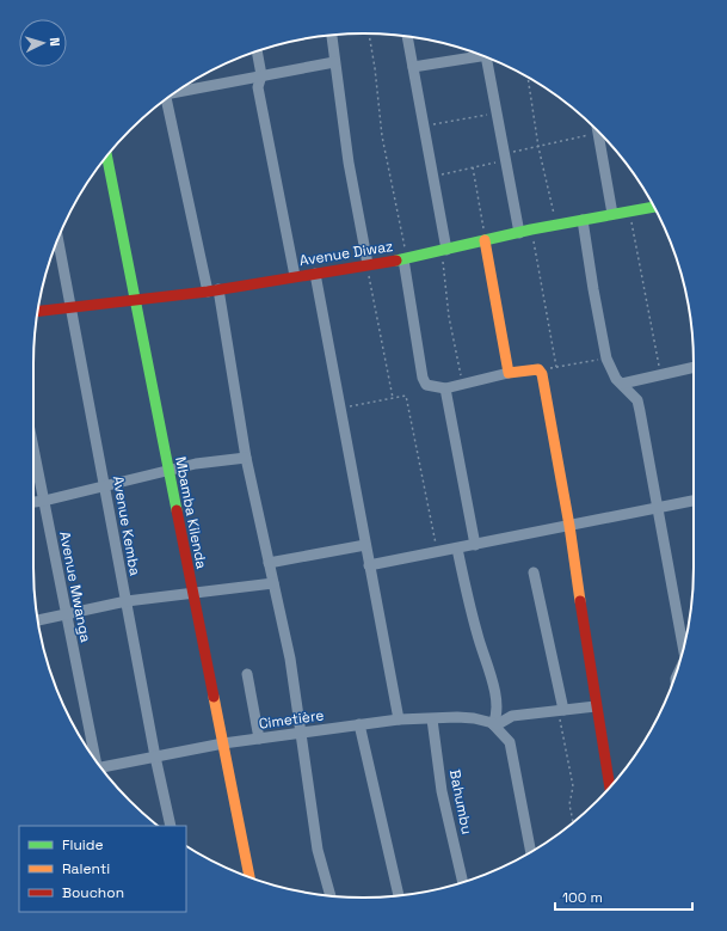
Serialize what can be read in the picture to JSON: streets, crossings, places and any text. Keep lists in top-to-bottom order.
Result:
{
  "streets": {
    "street": [
      "Avenue Diwaz",
      "Mbamba Kilenda",
      "Avenue Kemba",
      "Avenue Mwanga",
      "Cimetière",
      "Bahumbu"
    ]
  },
  "crossings": [
    ["Avenue Diwaz", "Mbamba Kilenda"],
    ["Avenue Diwaz", "Avenue Kemba"],
    ["Mbamba Kilenda", "Cimetière"],
    ["Avenue Kemba", "Cimetière"],
    ["Cimetière", "Bahumbu"]
  ],
  "legend": ["Fluide", "Ralenti", "Bouchon"],
  "scale_bar": "100 m",
  "north": "right"
}
